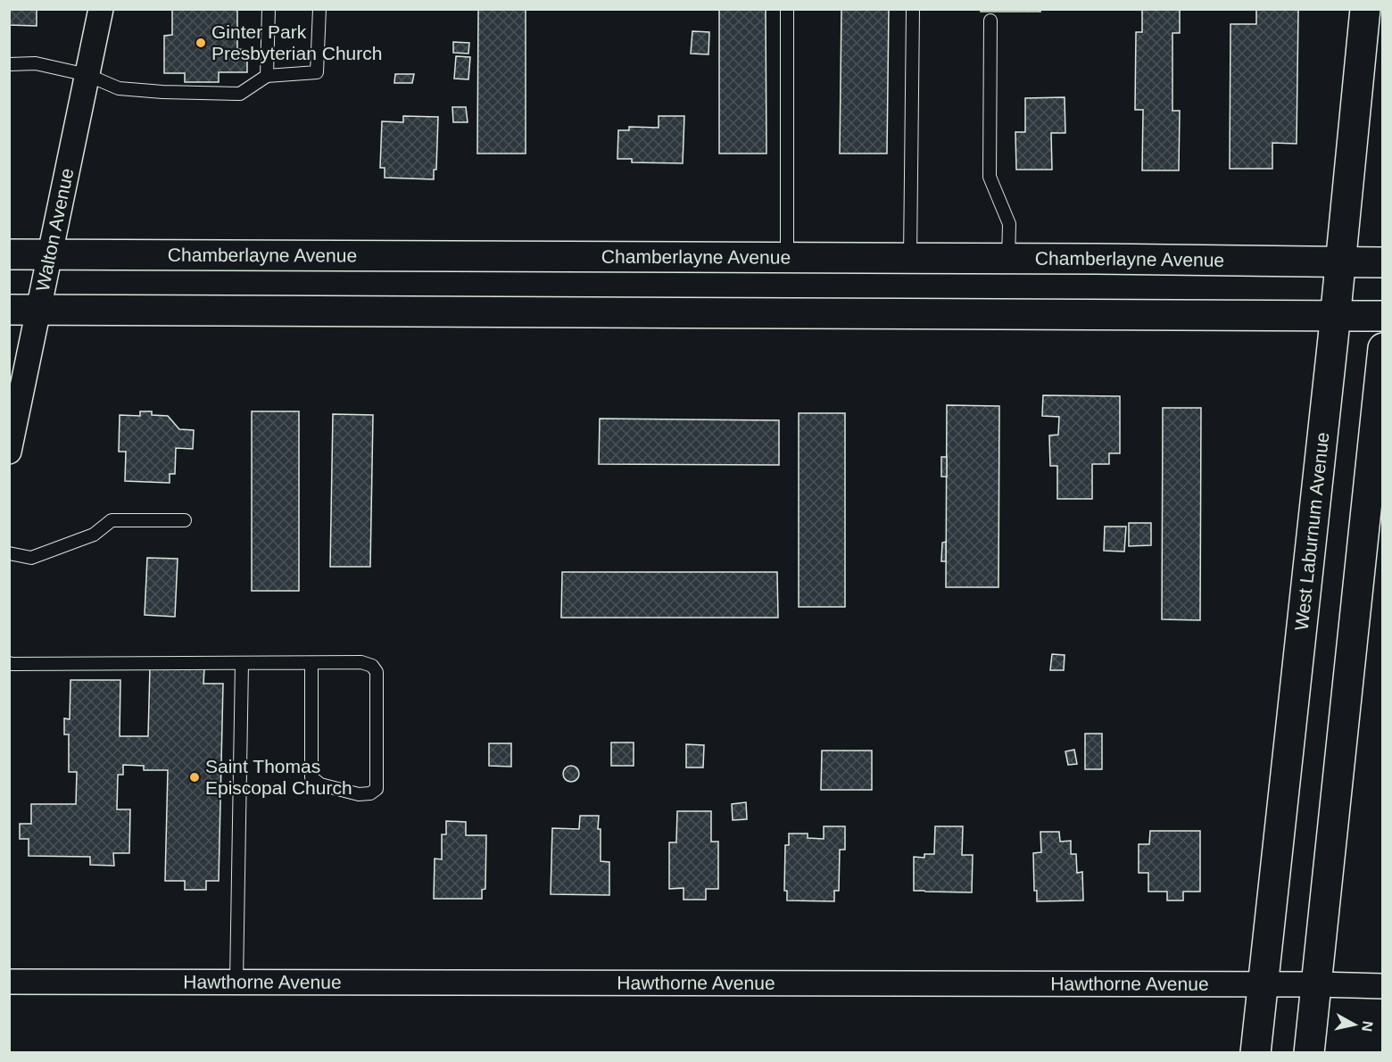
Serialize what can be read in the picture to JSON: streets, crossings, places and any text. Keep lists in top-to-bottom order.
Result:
{
  "streets": {
    "main road": ["Chamberlayne Avenue", "West Laburnum Avenue"],
    "street": ["Walton Avenue", "Hawthorne Avenue"]
  },
  "crossings": [
    ["Walton Avenue", "Chamberlayne Avenue"],
    ["Chamberlayne Avenue", "West Laburnum Avenue"],
    ["West Laburnum Avenue", "Hawthorne Avenue"]
  ],
  "places": ["Ginter Park Presbyterian Church", "Saint Thomas Episcopal Church"],
  "north": "right"
}
